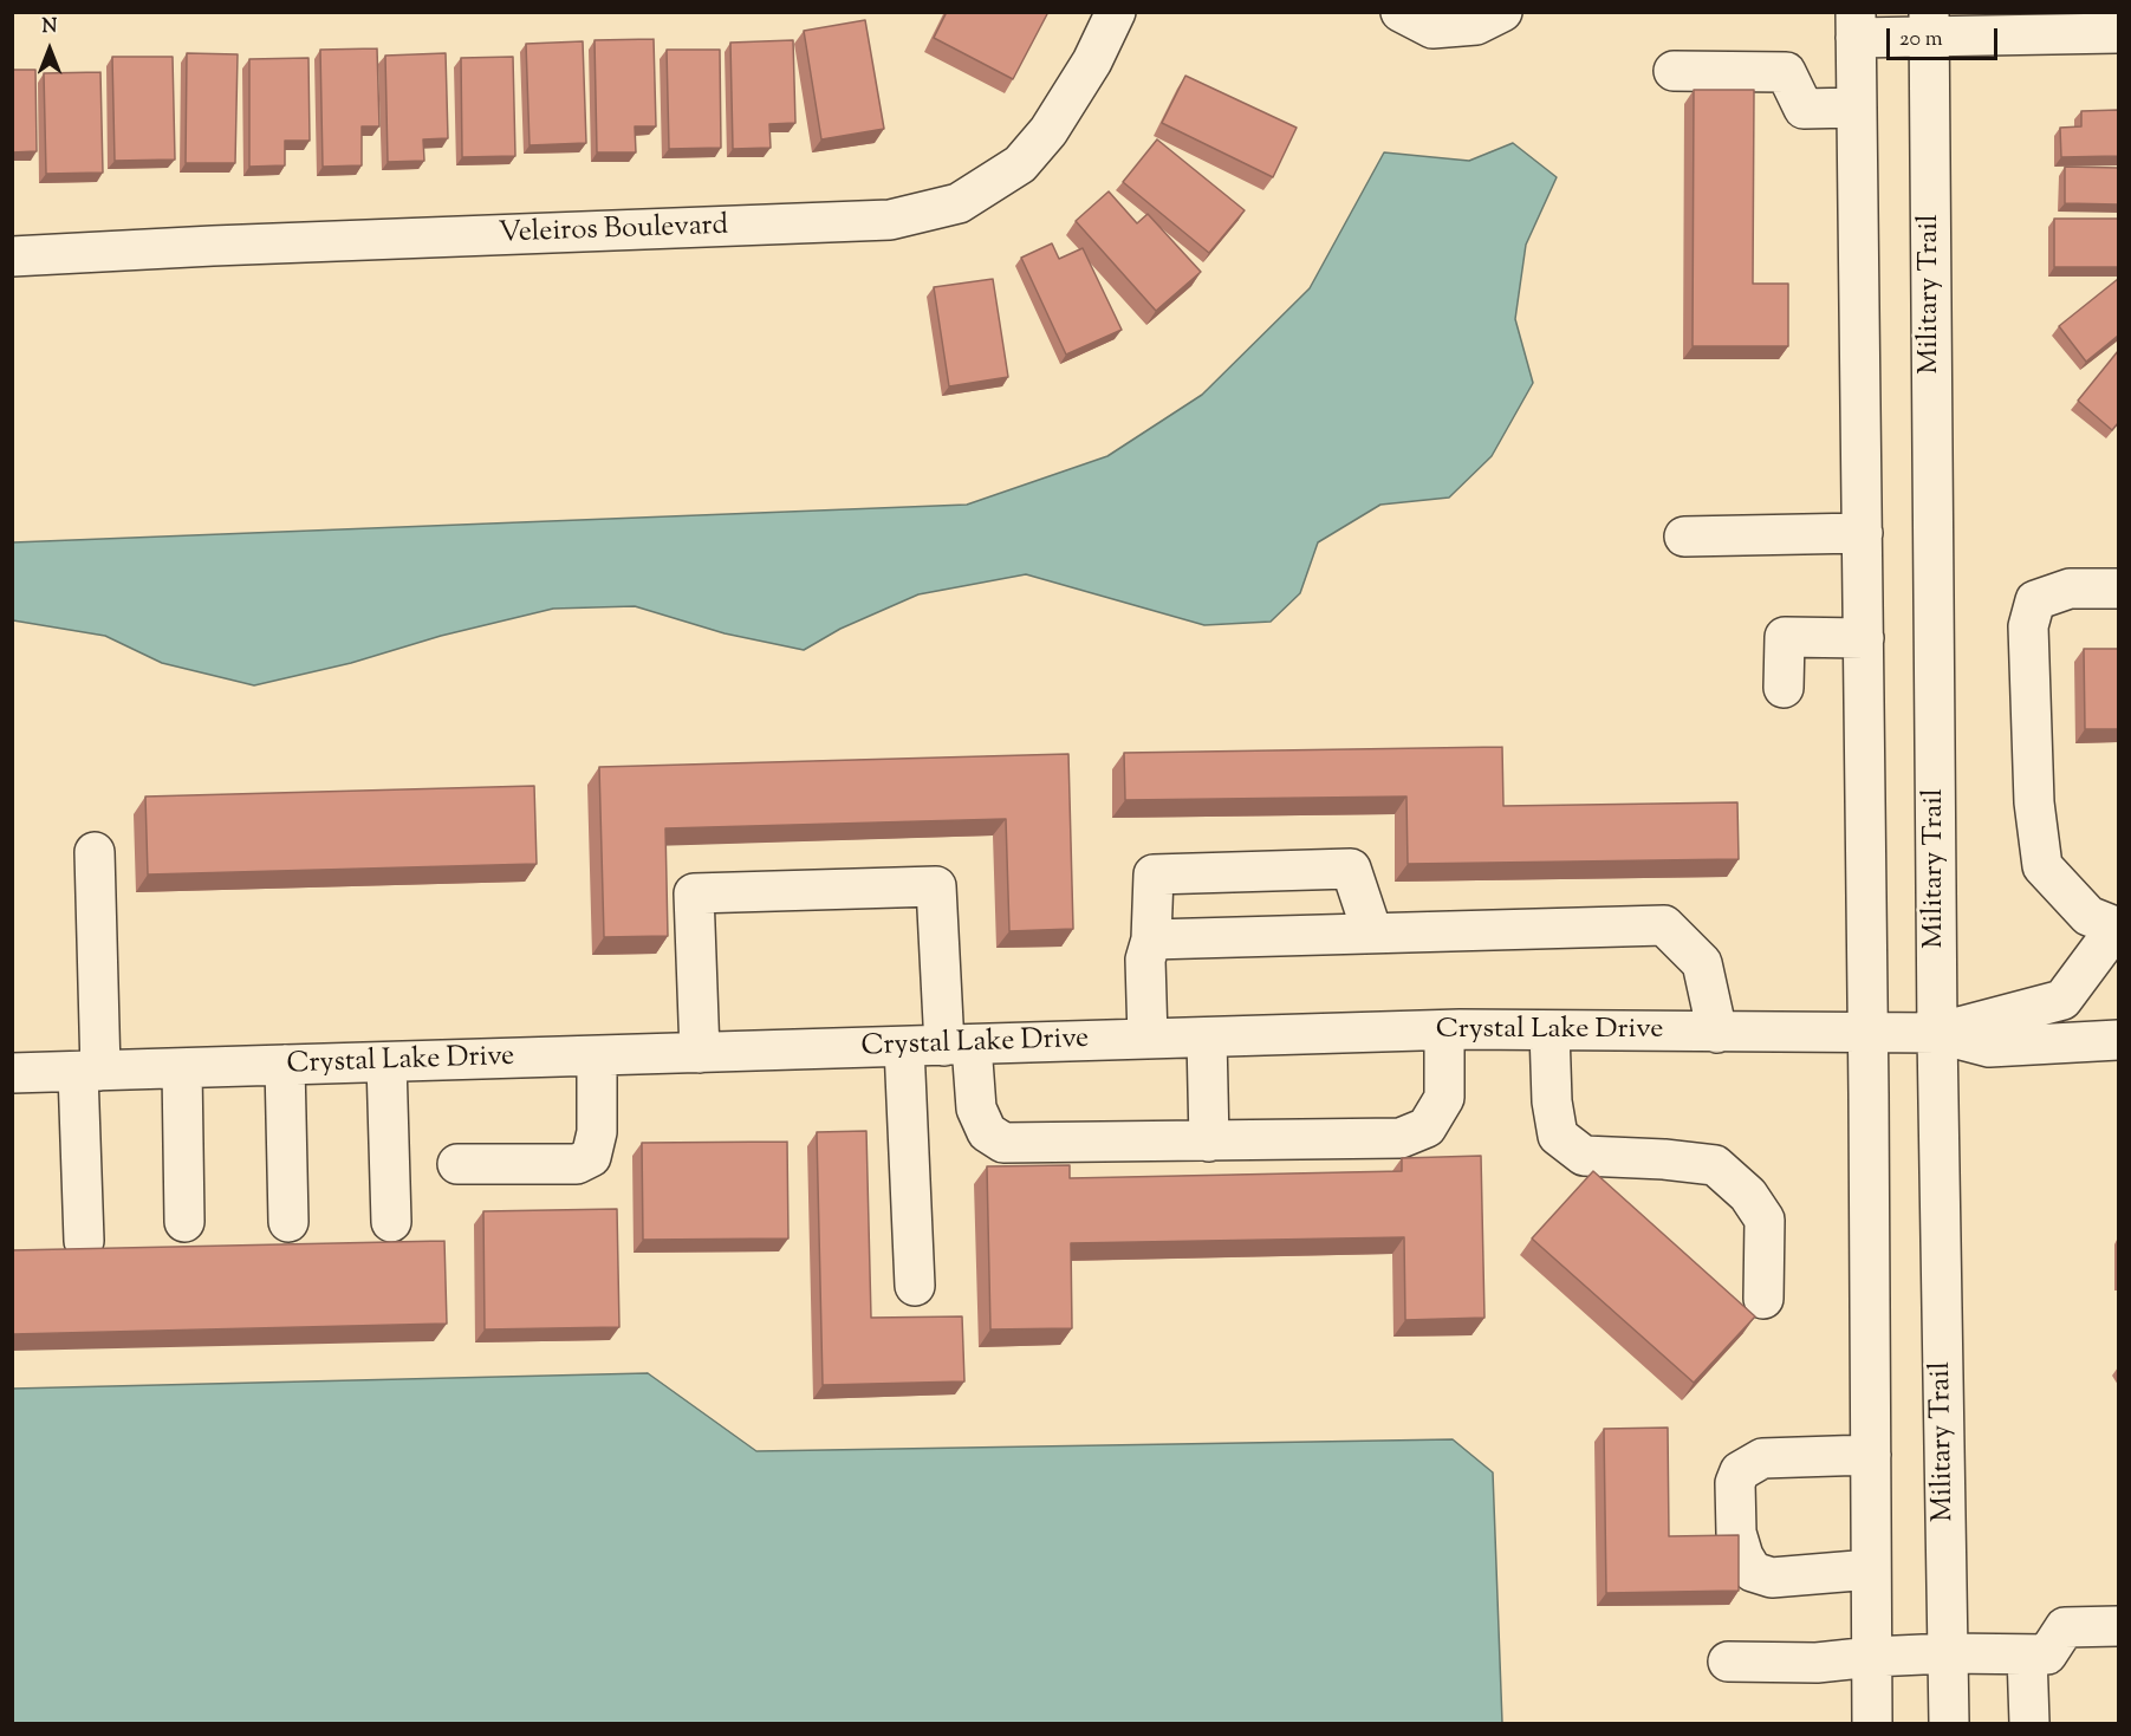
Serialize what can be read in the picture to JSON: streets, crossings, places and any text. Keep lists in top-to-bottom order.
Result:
{
  "streets": {
    "street": ["Veleiros Boulevard", "Military Trail", "Crystal Lake Drive"]
  },
  "crossings": [
    ["Military Trail", "Crystal Lake Drive"]
  ],
  "scale_bar": "20 m",
  "north": "top"
}
